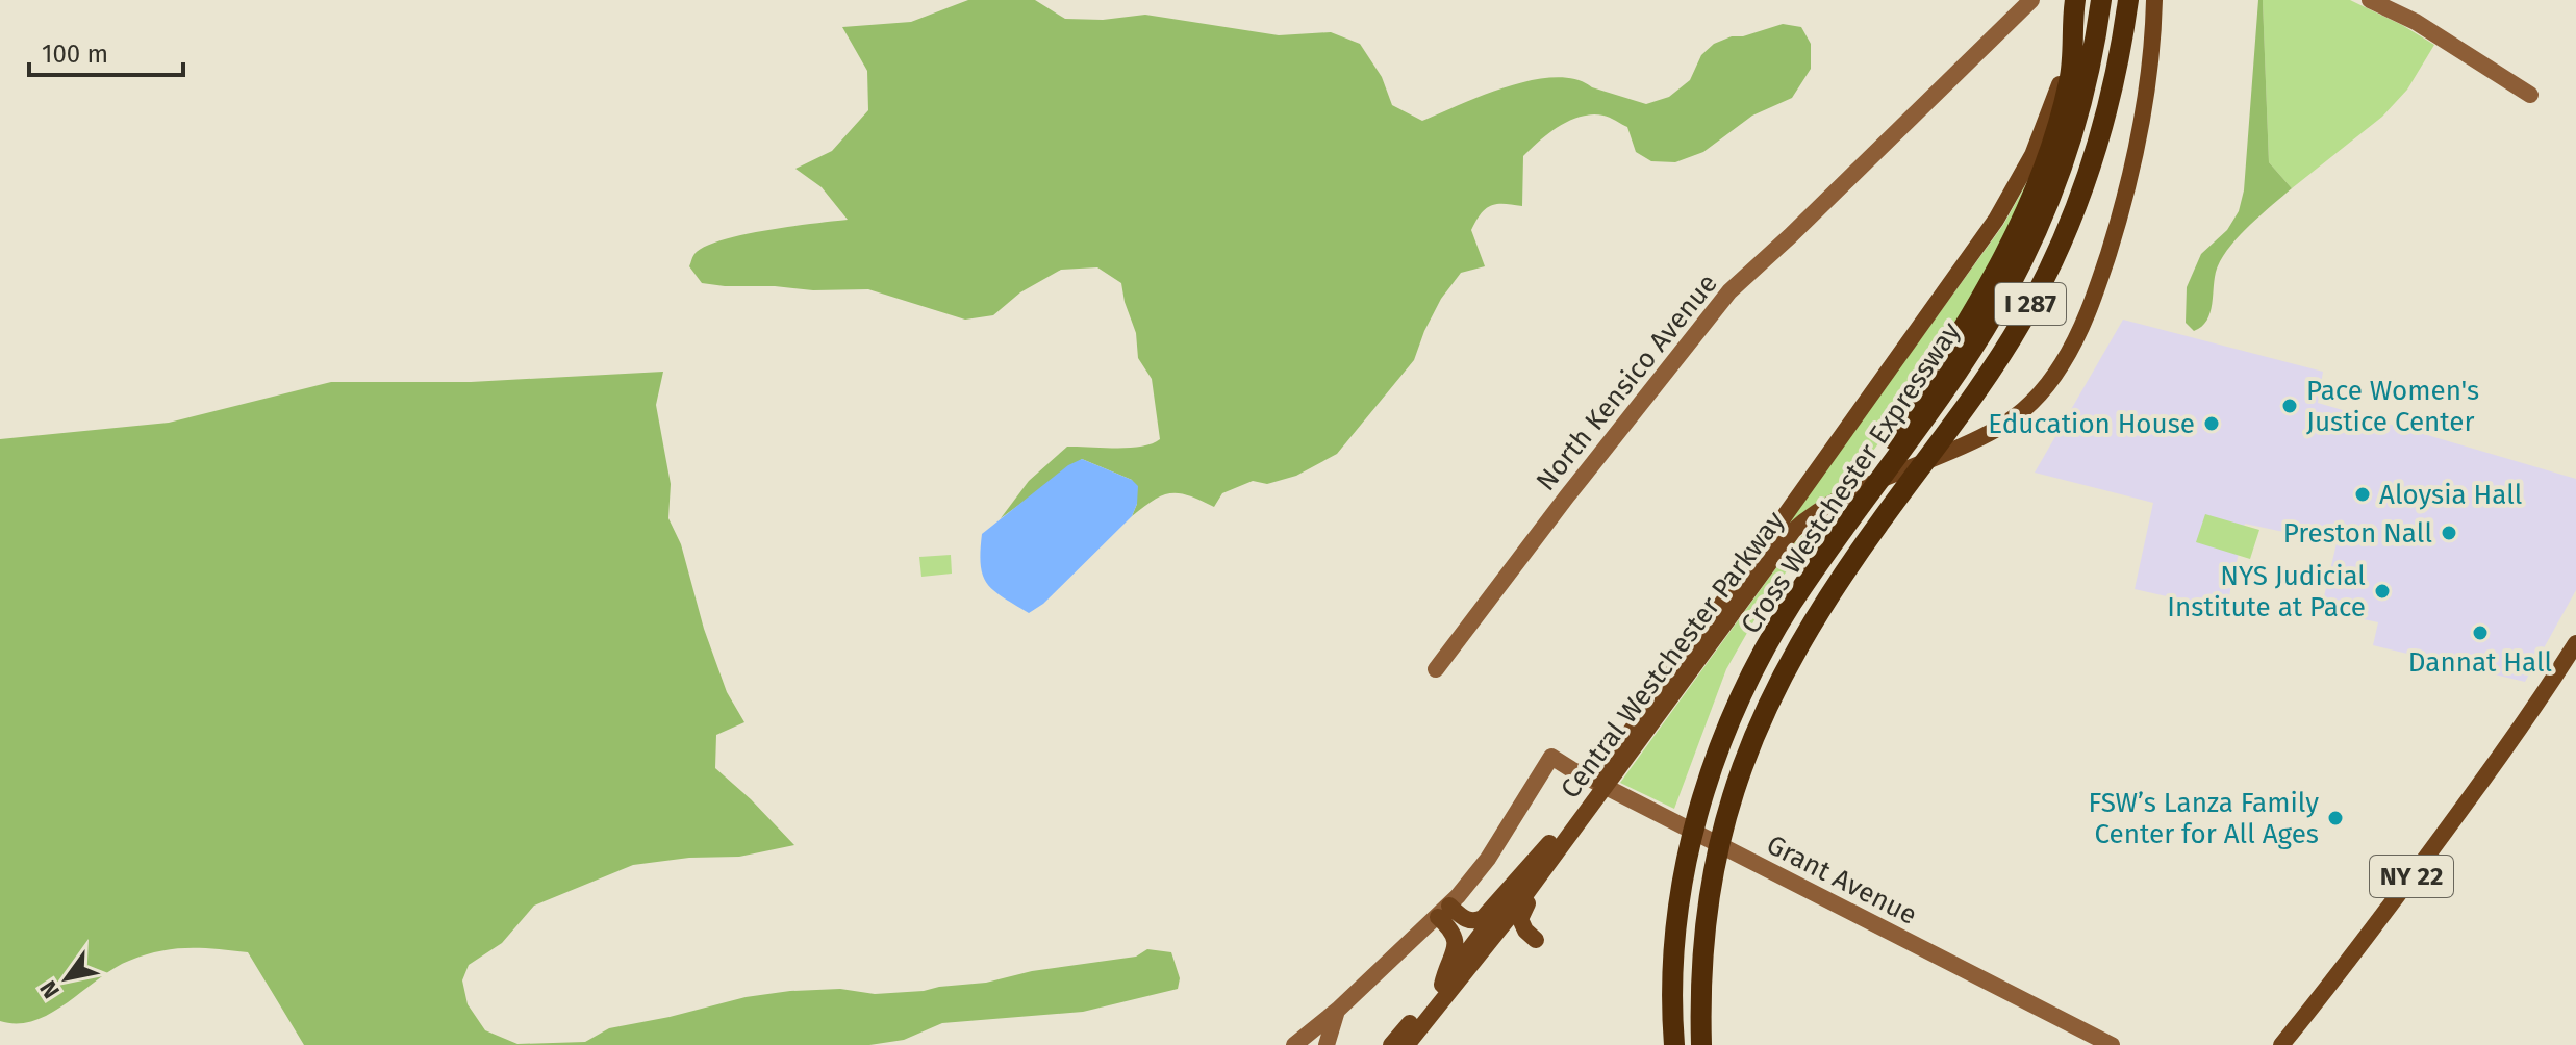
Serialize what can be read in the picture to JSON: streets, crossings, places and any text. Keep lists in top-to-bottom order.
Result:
{
  "streets": {
    "highway": ["I 287", "Cross Westchester Expressway"],
    "main road": ["Central Westchester Parkway", "NY 22"],
    "street": ["North Kensico Avenue", "Grant Avenue"]
  },
  "places": [
    "Pace Women's Justice Center",
    "Education House",
    "Aloysia Hall",
    "Preston Nall",
    "NYS Judicial Institute at Pace",
    "Dannat Hall",
    "FSW’s Lanza Family Center for All Ages"
  ],
  "scale_bar": "100 m",
  "north": "bottom left"
}
